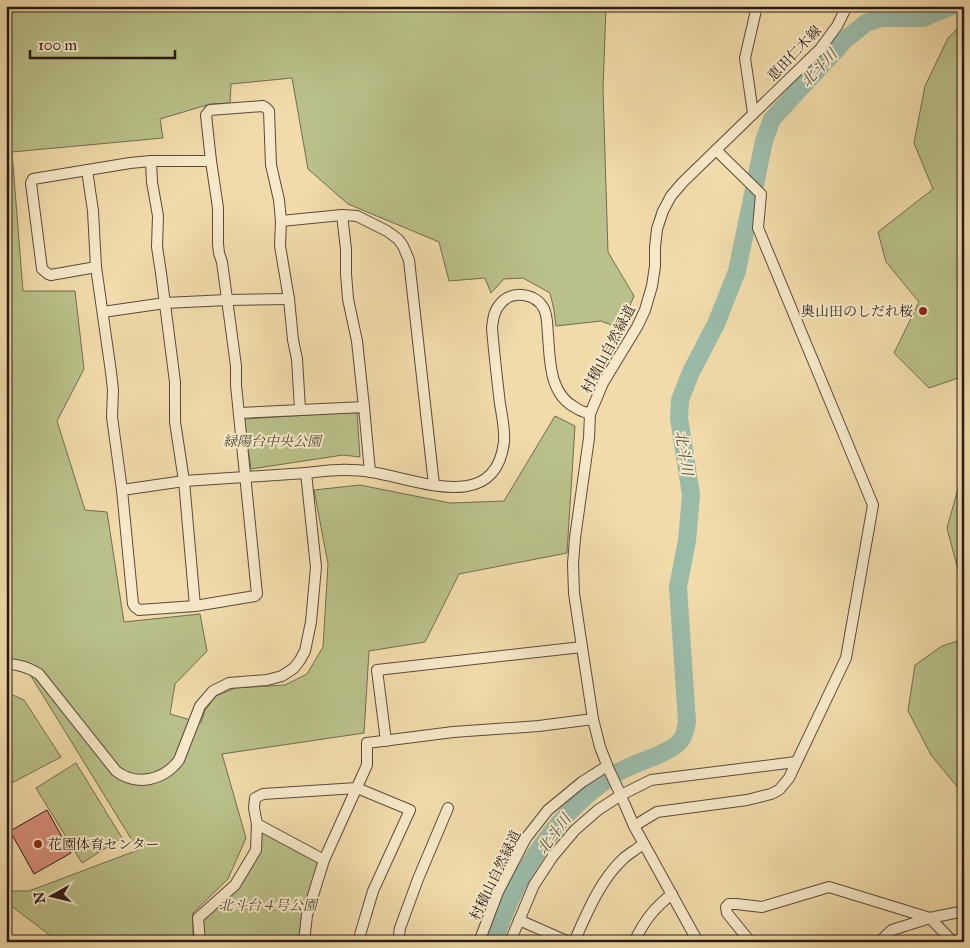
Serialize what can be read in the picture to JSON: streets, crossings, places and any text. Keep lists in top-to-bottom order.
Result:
{
  "streets": {
    "street": ["恵田仁木線", "村積山自然緑道"]
  },
  "crossings": [
    ["恵田仁木線", "村積山自然緑道"]
  ],
  "water": ["北斗川"],
  "parks": ["緑陽台中央公園", "北斗台４号公園"],
  "places": ["奥山田のしだれ桜", "花園体育センター"],
  "scale_bar": "100 m",
  "north": "left"
}
